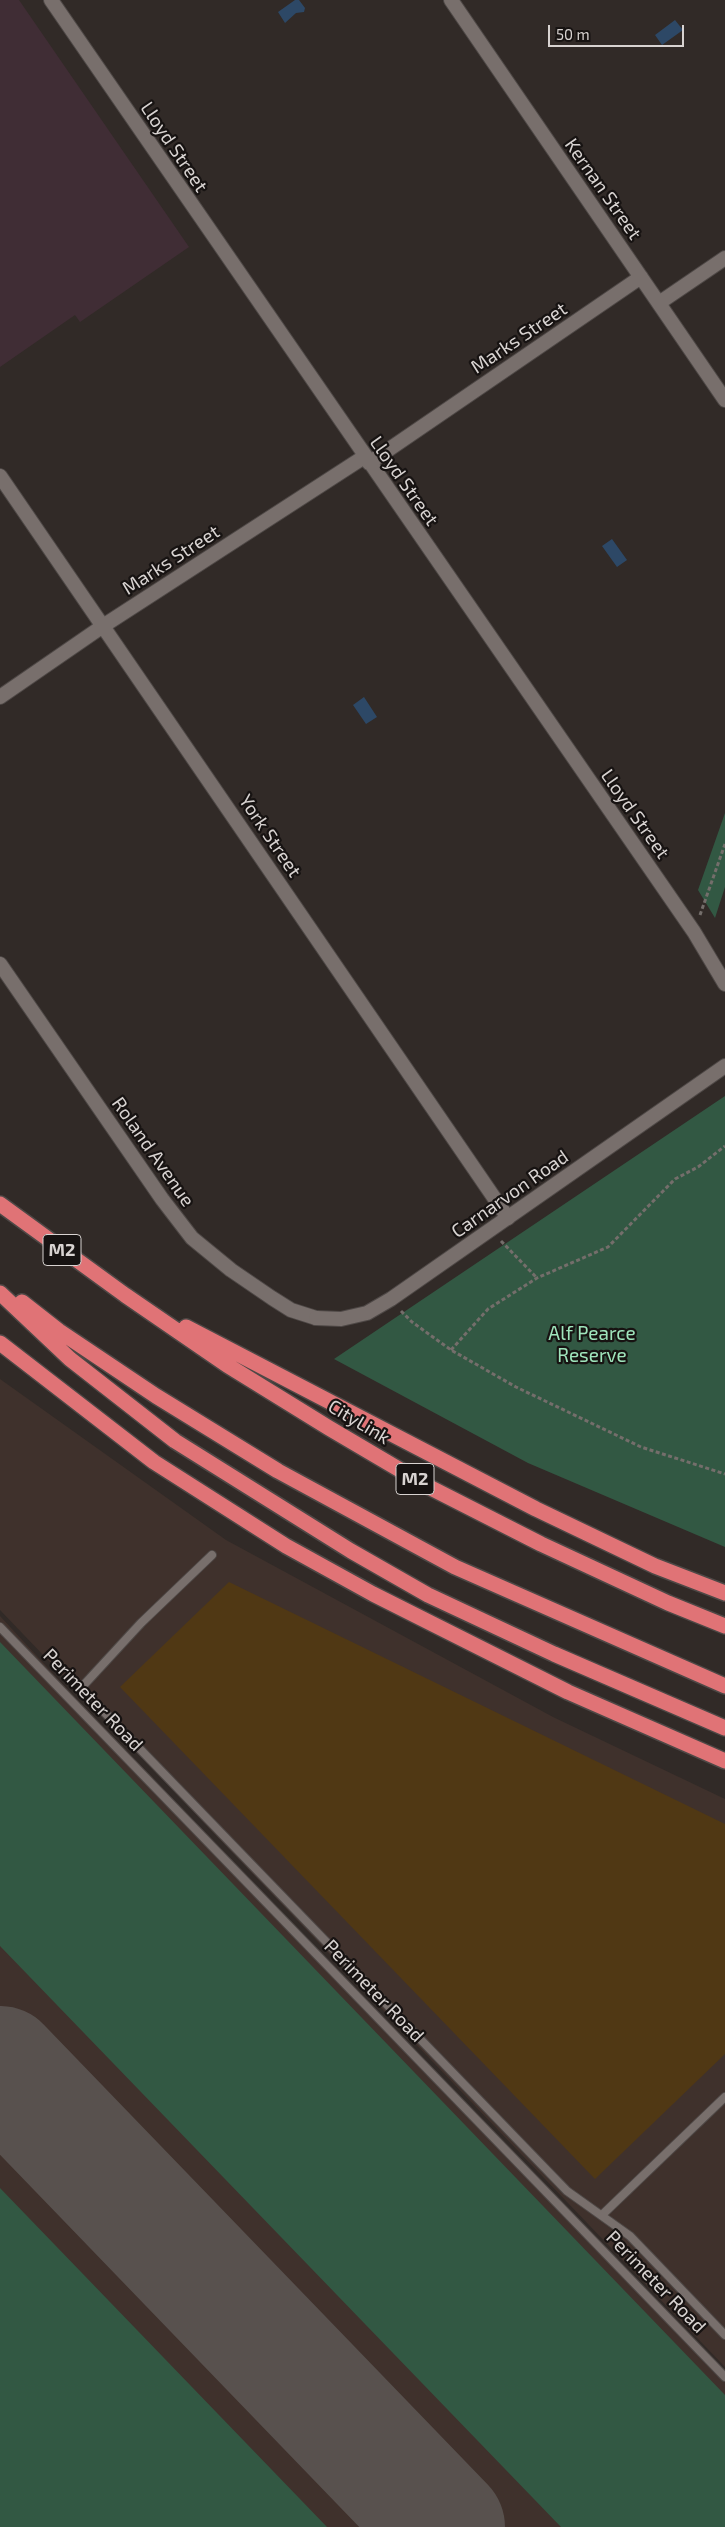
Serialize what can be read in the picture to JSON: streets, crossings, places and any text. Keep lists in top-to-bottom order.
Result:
{
  "streets": {
    "highway": ["M2", "CityLink"],
    "street": [
      "Lloyd Street",
      "Kernan Street",
      "Marks Street",
      "York Street",
      "Roland Avenue",
      "Carnarvon Road"
    ],
    "lane": ["Perimeter Road"]
  },
  "crossings": [
    ["Lloyd Street", "Marks Street"],
    ["Kernan Street", "Marks Street"],
    ["Marks Street", "York Street"],
    ["York Street", "Carnarvon Road"],
    ["Roland Avenue", "Carnarvon Road"]
  ],
  "parks": ["Alf Pearce Reserve"],
  "scale_bar": "50 m"
}
